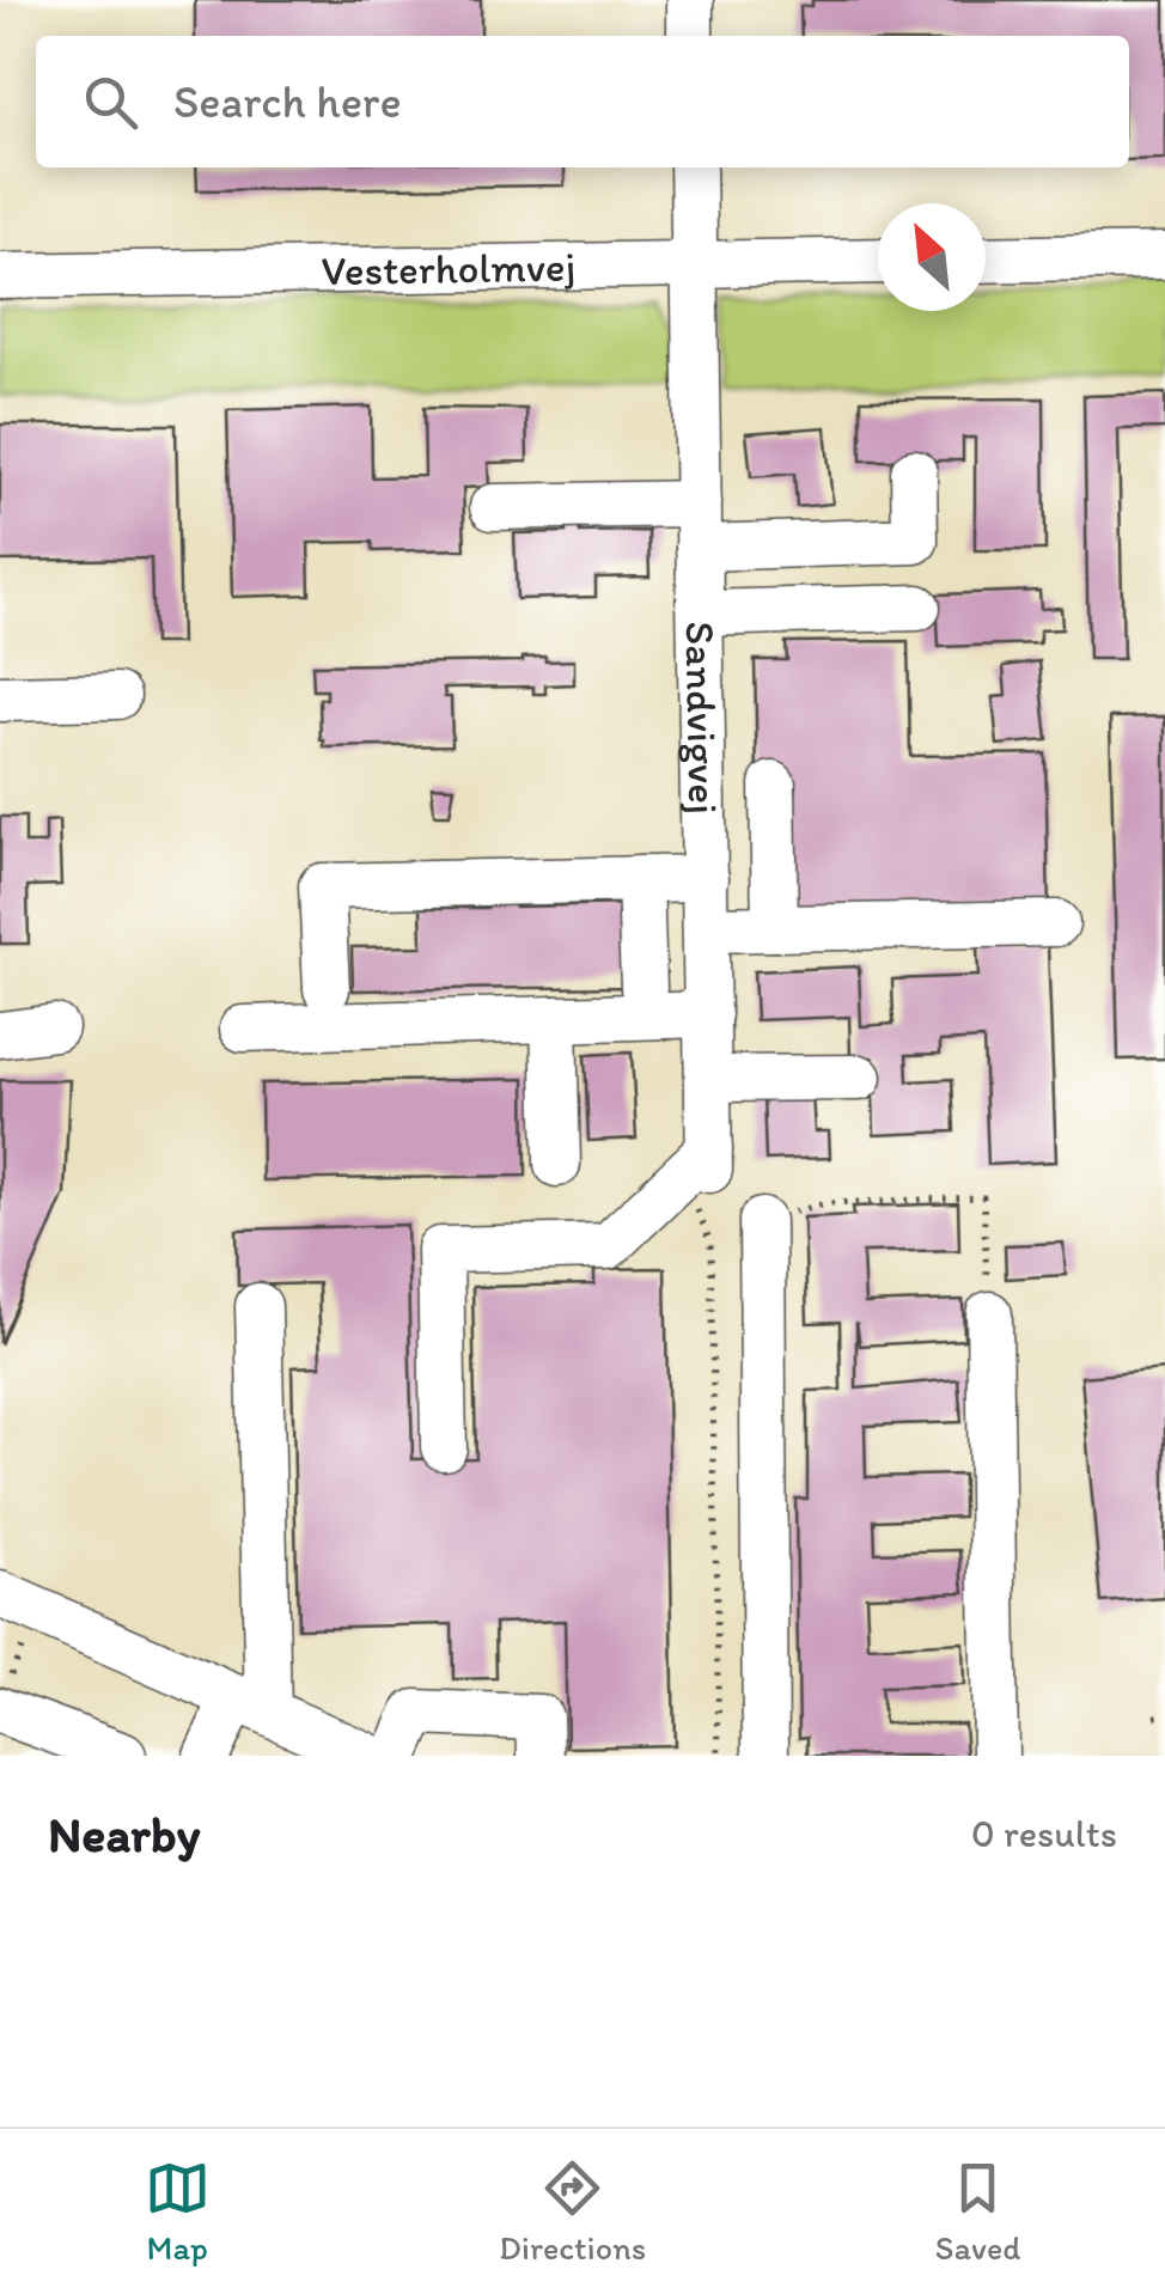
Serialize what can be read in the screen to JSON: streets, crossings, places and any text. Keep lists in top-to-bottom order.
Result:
{
  "streets": {
    "street": ["Vesterholmvej", "Sandvigvej"]
  },
  "crossings": [
    ["Vesterholmvej", "Sandvigvej"]
  ],
  "north": "top left",
  "page": {
    "search": "Search here",
    "heading": ["Nearby", "0 results"],
    "nav": ["Map", "Directions", "Saved"]
  }
}
